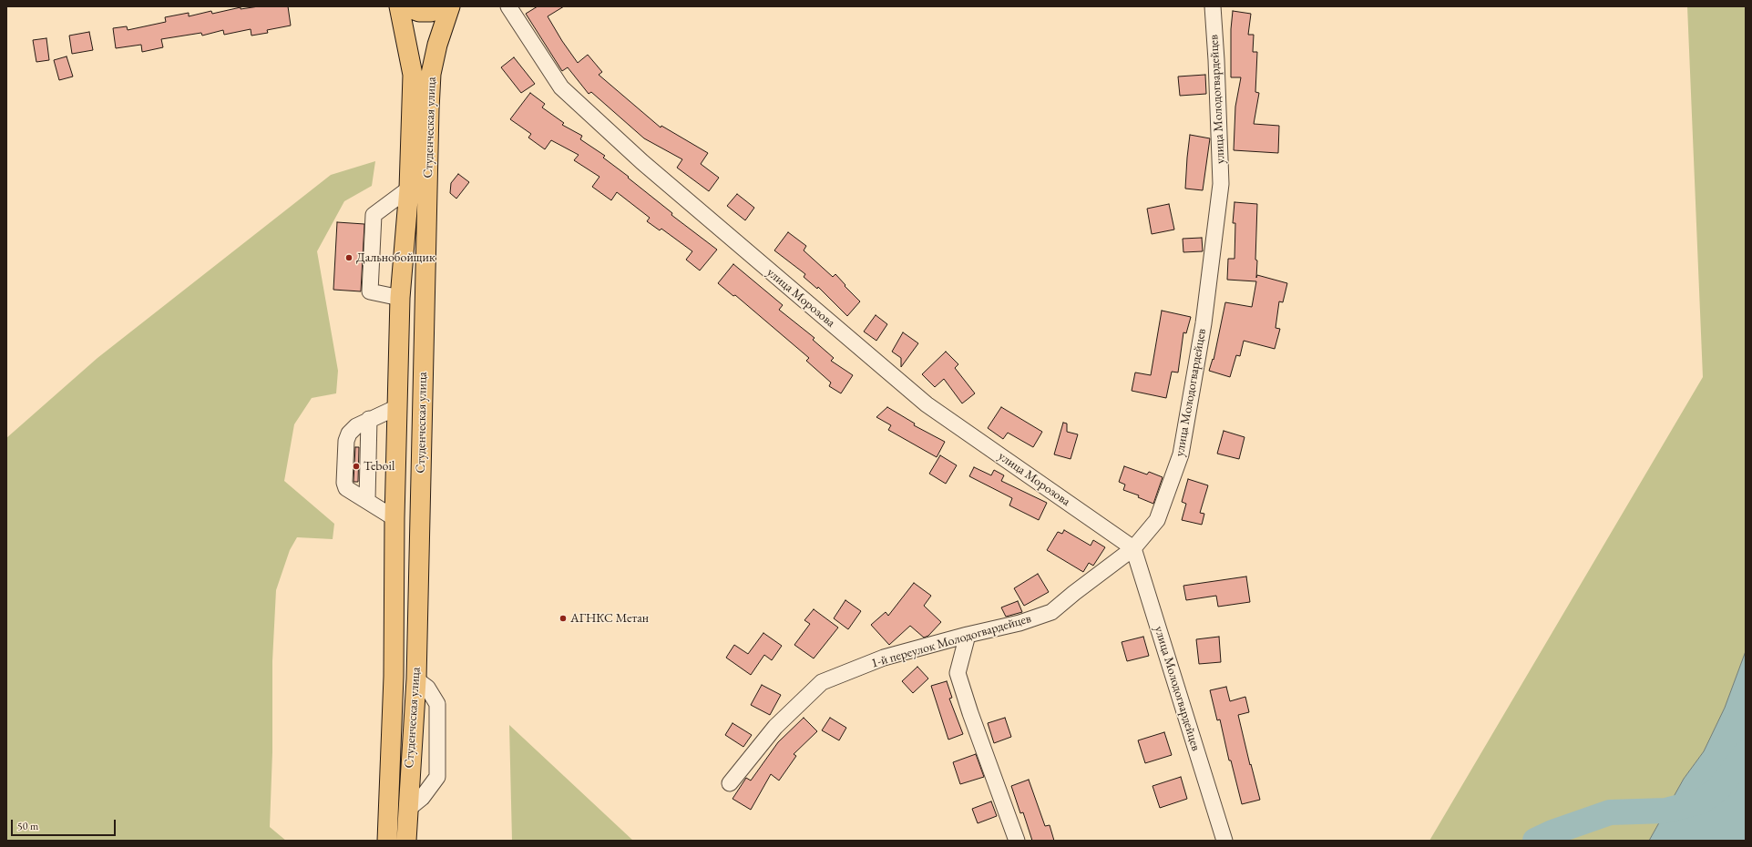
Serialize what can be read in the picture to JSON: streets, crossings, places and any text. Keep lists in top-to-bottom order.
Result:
{
  "streets": {
    "main road": ["Студенческая улица"],
    "street": ["улица Молодогвардейцев", "улица Морозова", "1-й переулок Молодогвардейцев"]
  },
  "crossings": [
    ["улица Молодогвардейцев", "улица Морозова"],
    ["улица Молодогвардейцев", "1-й переулок Молодогвардейцев"],
    ["улица Морозова", "1-й переулок Молодогвардейцев"]
  ],
  "places": ["Дальнобойщик", "Teboil", "АГНКС Метан"],
  "scale_bar": "50 m"
}
